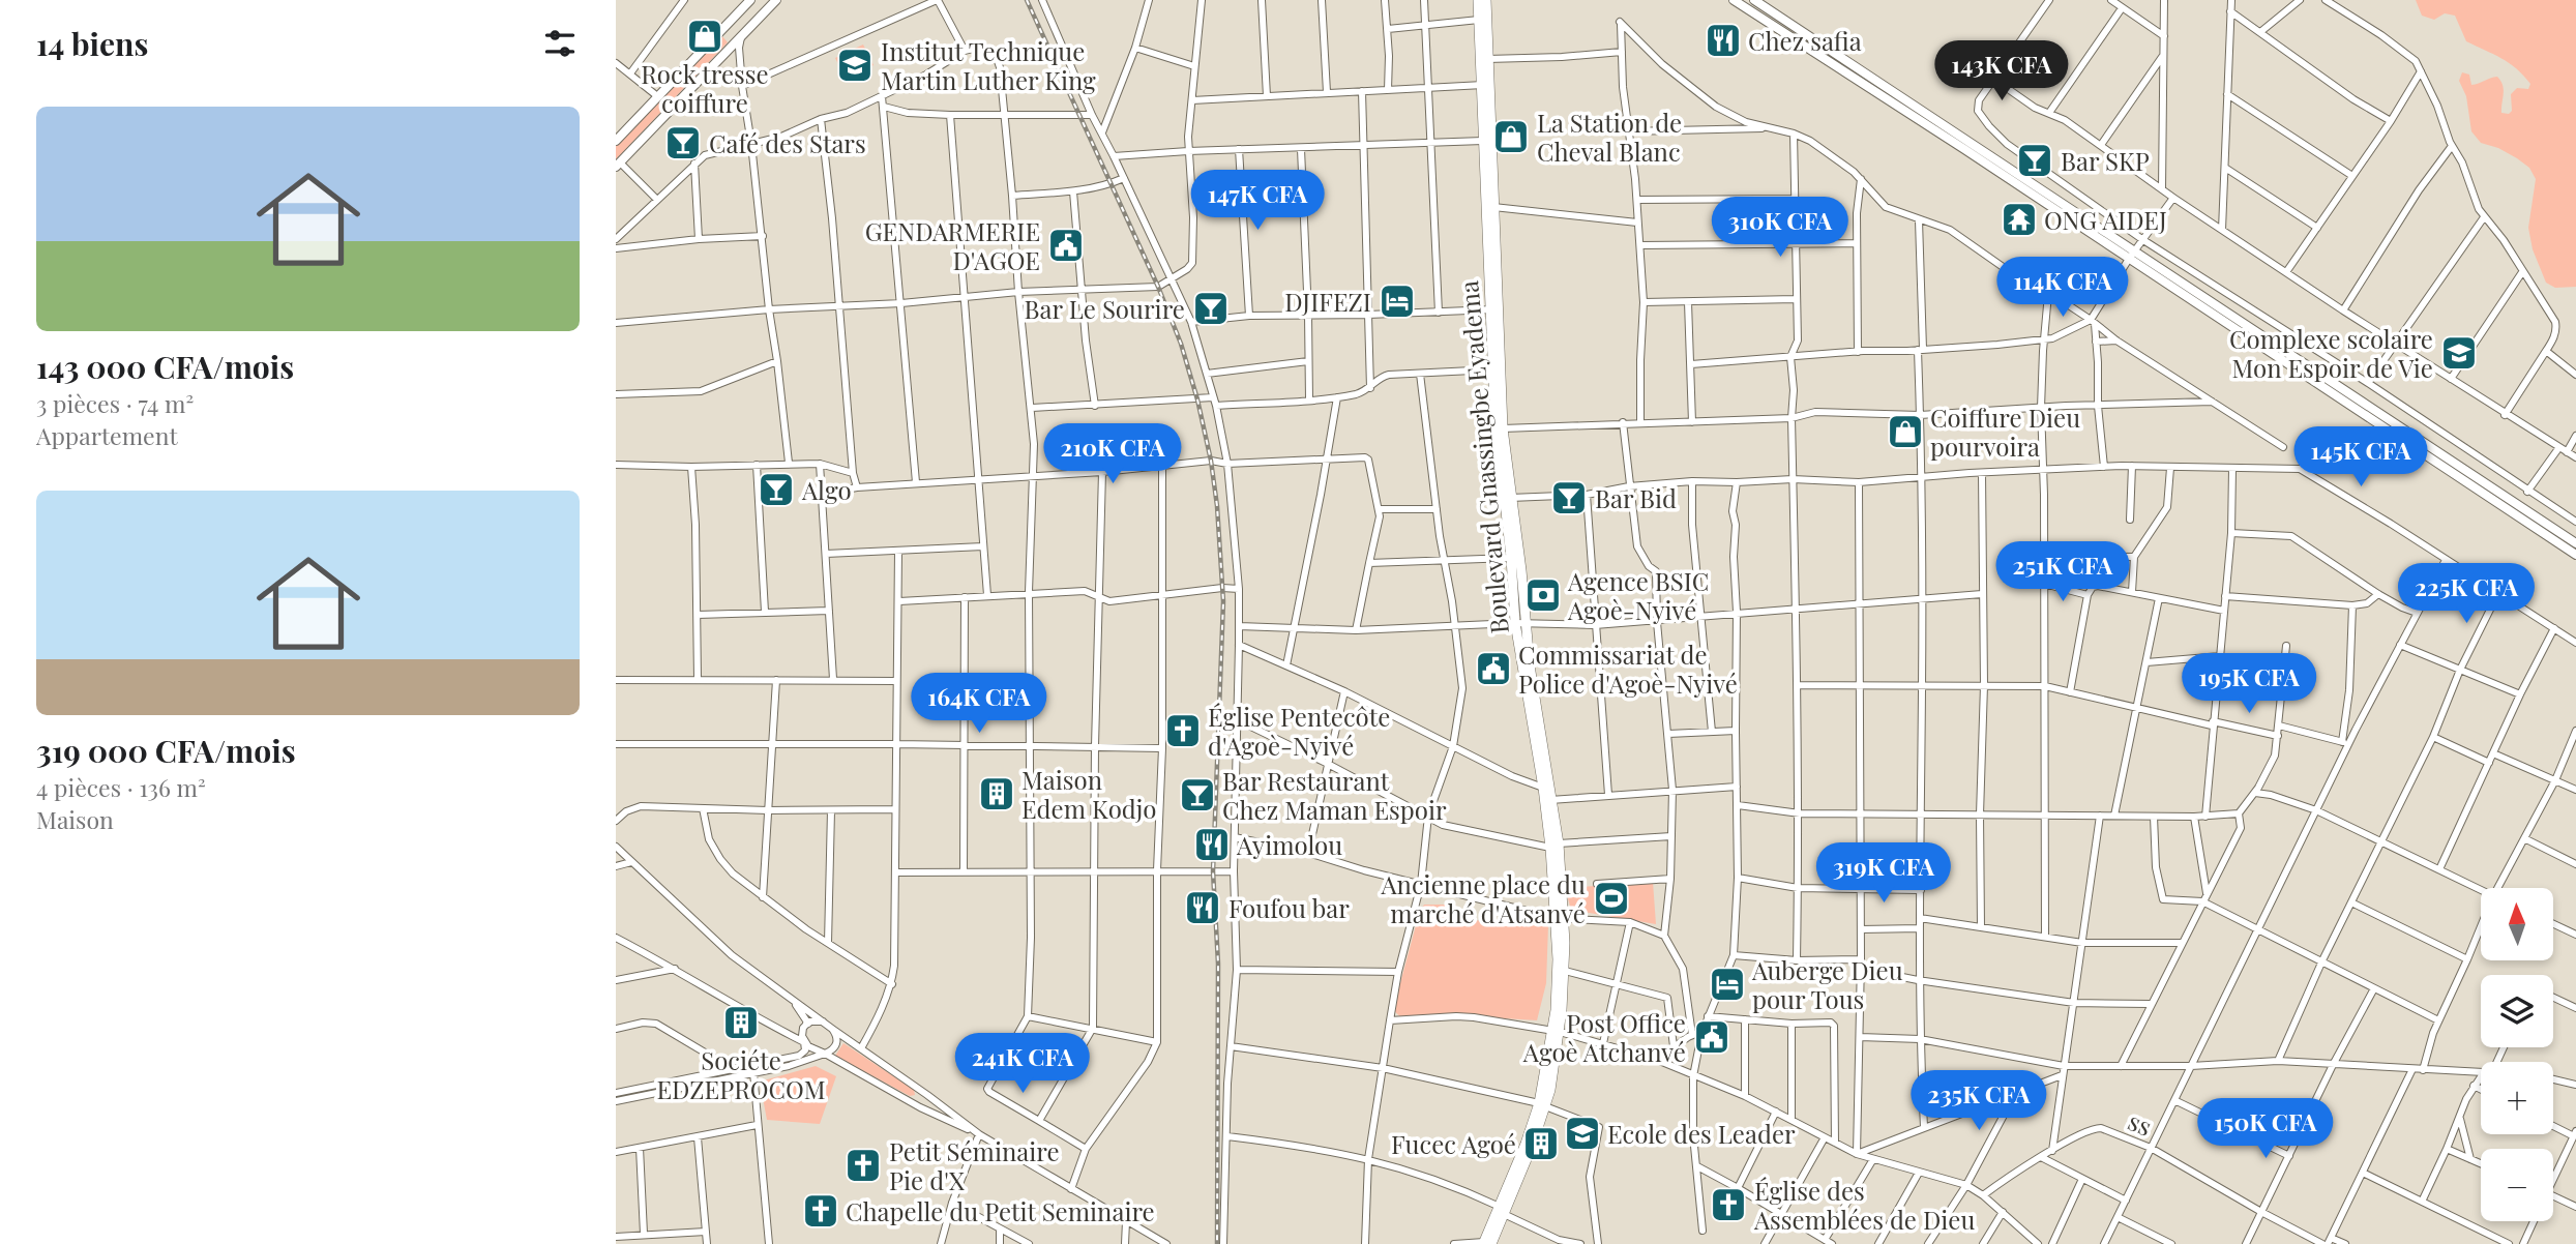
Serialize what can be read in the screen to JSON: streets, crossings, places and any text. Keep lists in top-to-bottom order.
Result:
{
  "streets": {
    "highway": ["Boulevard Gnassingbe Eyadema"],
    "street": ["ss"]
  },
  "places": {
    "shop": ["Rock tresse coiffure", "La Station de Cheval Blanc", "Coiffure Dieu pourvoira"],
    "restaurant": ["Chez safia", "Ayimolou", "Foufou bar"],
    "school or university": ["Institut Technique Martin Luther King", "Complexe scolaire Mon Espoir de Vie", "Ecole des Leader"],
    "bar": [
      "Café des Stars",
      "Bar SKP",
      "Bar Le Sourire",
      "Algo",
      "Bar Bid",
      "Bar Restaurant Chez Maman Espoir"
    ],
    "temple": ["ONG AIDEJ"],
    "public building": ["GENDARMERIE D'AGOE", "Commissariat de Police d'Agoè-Nyivé", "Post Office Agoè Atchanvé"],
    "hotel": ["DJIFEZI", "Auberge Dieu pour Tous"],
    "bank": ["Agence BSIC Agoè-Nyivé"],
    "church": [
      "Église Pentecôte d'Agoè-Nyivé",
      "Petit Séminaire Pie d'X",
      "Église des Assemblées de Dieu",
      "Chapelle du Petit Seminaire"
    ],
    "building": ["Maison Edem Kodjo", "Sociéte EDZEPROCOM", "Fucec Agoé"],
    "sports": ["Ancienne place du marché d'Atsanvé"]
  },
  "north": "top",
  "page": {
    "heading": "14 biens",
    "price": [
      "143K CFA",
      "147K CFA",
      "310K CFA",
      "114K CFA",
      "210K CFA",
      "145K CFA",
      "251K CFA",
      "225K CFA",
      "195K CFA",
      "164K CFA",
      "319K CFA",
      "241K CFA",
      "235K CFA",
      "150K CFA"
    ],
    "list": [
      {
        "name": "143 000 CFA/mois",
        "note": "3 pièces · 74 m² · Appartement"
      },
      {
        "name": "319 000 CFA/mois",
        "note": "4 pièces · 136 m² · Maison"
      }
    ],
    "map_buttons": ["+", "−"]
  }
}
